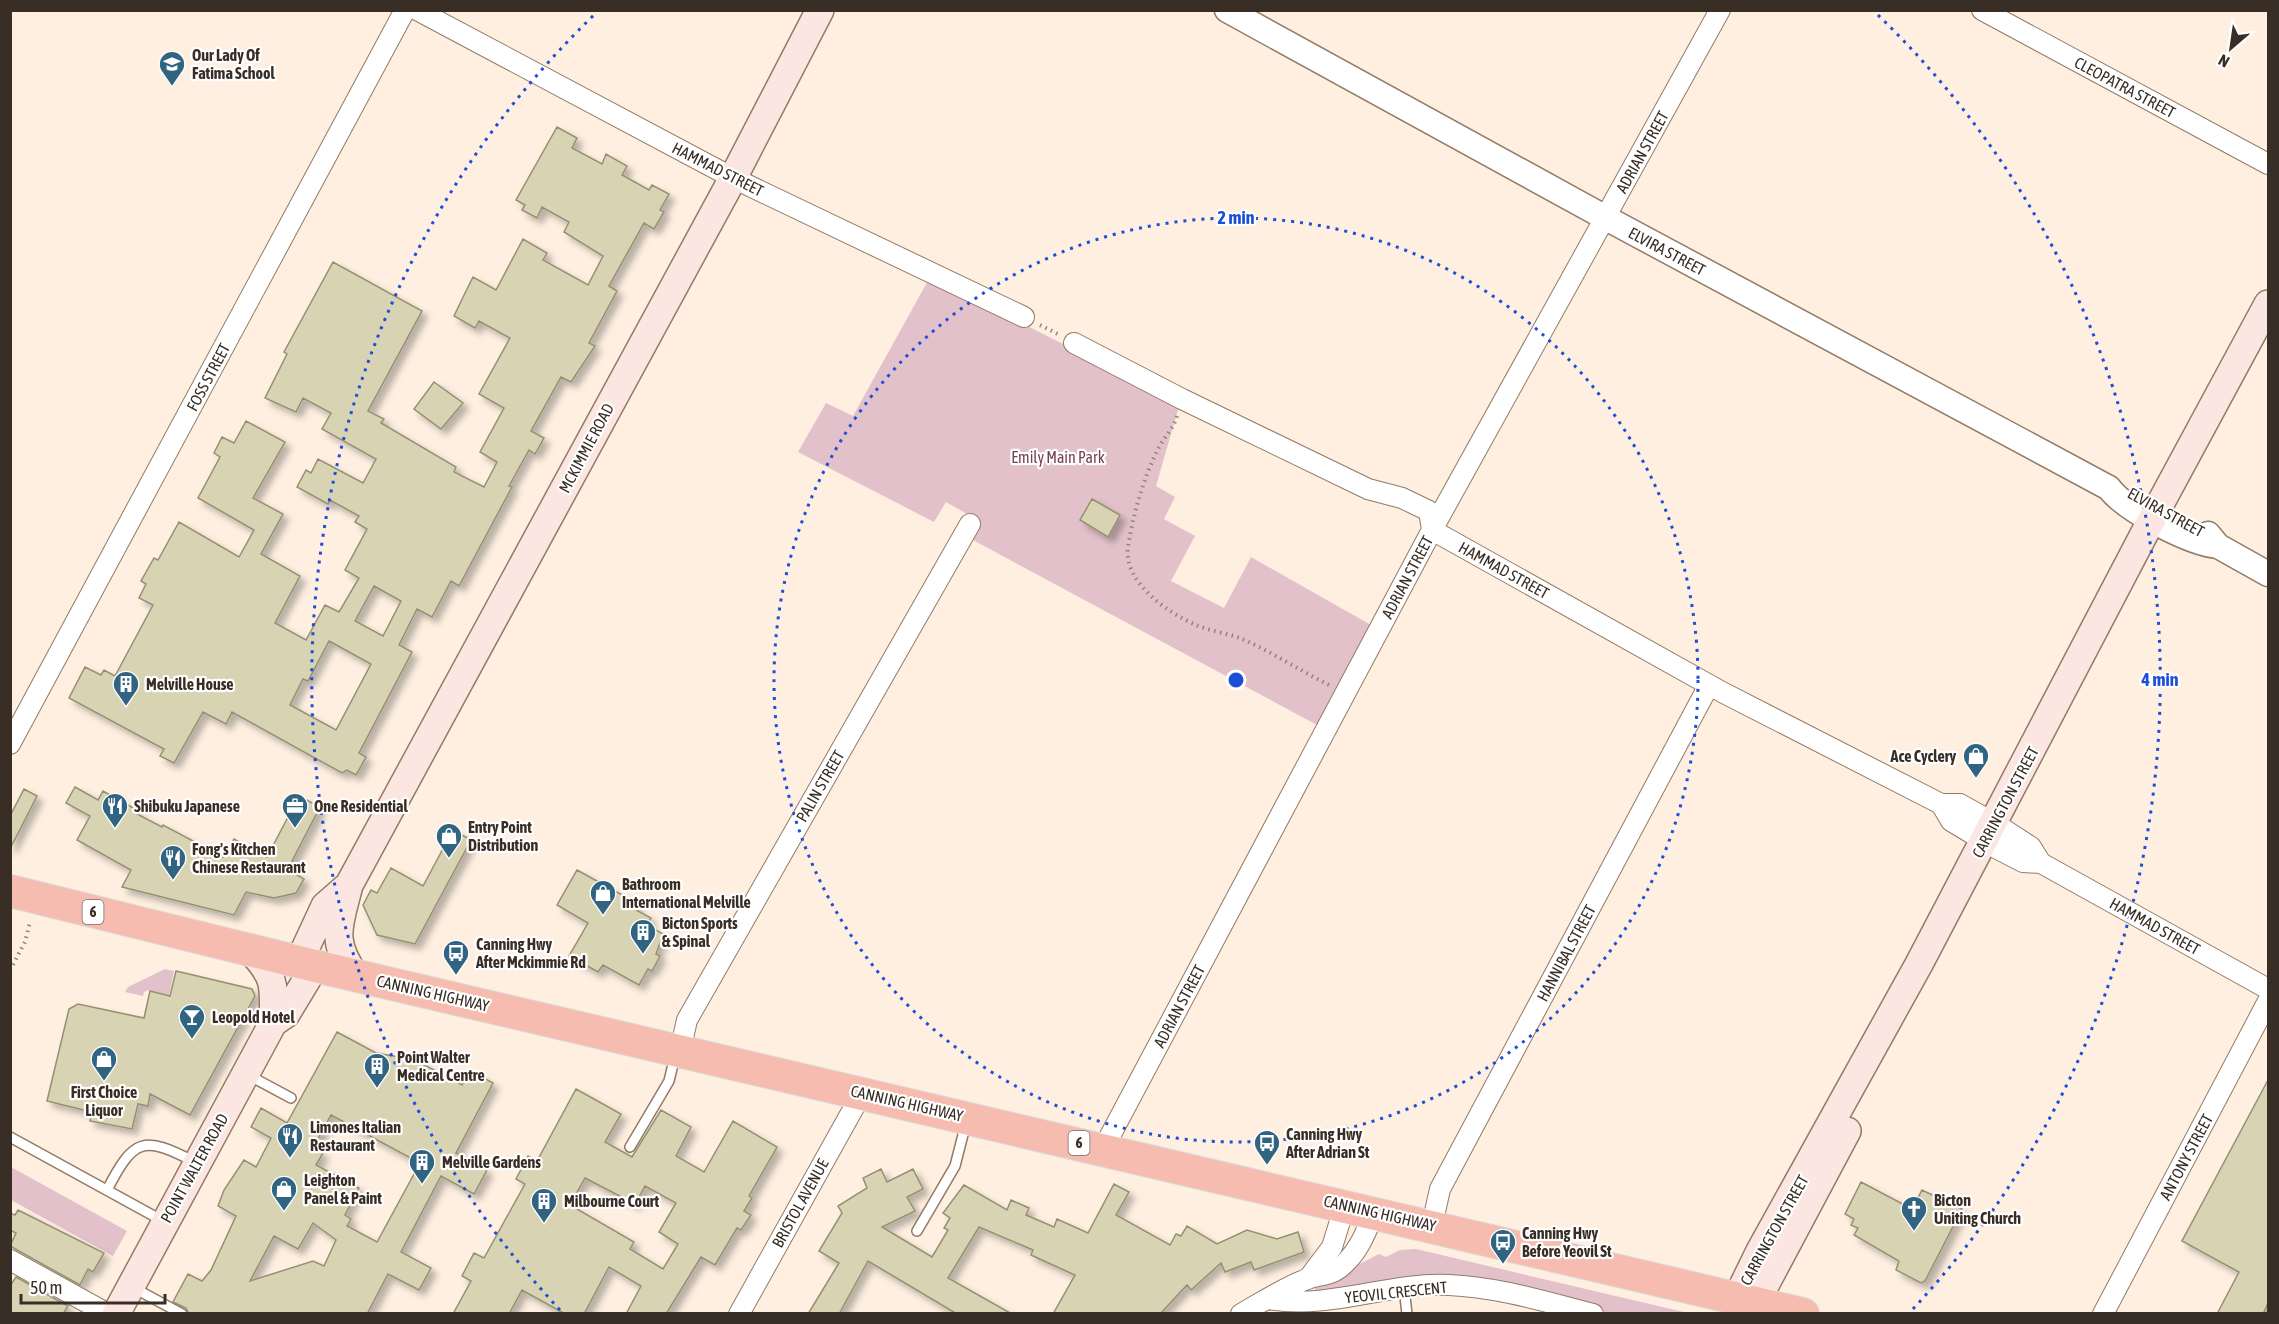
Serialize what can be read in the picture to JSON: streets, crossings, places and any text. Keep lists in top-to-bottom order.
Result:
{
  "streets": {
    "highway": ["6", "CANNING HIGHWAY"],
    "main road": ["MCKIMMIE ROAD", "CARRINGTON STREET", "POINT WALTER ROAD"],
    "street": [
      "CLEOPATRA STREET",
      "ADRIAN STREET",
      "HAMMAD STREET",
      "ELVIRA STREET",
      "FOSS STREET",
      "PALIN STREET",
      "HANNIBAL STREET",
      "ANTONY STREET",
      "BRISTOL AVENUE",
      "YEOVIL CRESCENT"
    ]
  },
  "crossings": [
    ["ADRIAN STREET", "HAMMAD STREET"],
    ["ADRIAN STREET", "ELVIRA STREET"],
    ["ADRIAN STREET", "CANNING HIGHWAY"],
    ["HAMMAD STREET", "MCKIMMIE ROAD"],
    ["HAMMAD STREET", "CARRINGTON STREET"],
    ["HAMMAD STREET", "HANNIBAL STREET"],
    ["ELVIRA STREET", "CARRINGTON STREET"],
    ["MCKIMMIE ROAD", "CANNING HIGHWAY"],
    ["MCKIMMIE ROAD", "POINT WALTER ROAD"],
    ["PALIN STREET", "CANNING HIGHWAY"],
    ["CARRINGTON STREET", "CANNING HIGHWAY"],
    ["HANNIBAL STREET", "CANNING HIGHWAY"],
    ["CANNING HIGHWAY", "POINT WALTER ROAD"],
    ["CANNING HIGHWAY", "BRISTOL AVENUE"],
    ["CANNING HIGHWAY", "YEOVIL CRESCENT"]
  ],
  "parks": ["Emily Main Park"],
  "places": {
    "school or university": ["Our Lady Of Fatima School"],
    "building": [
      "Melville House",
      "Bicton Sports & Spinal",
      "Point Walter Medical Centre",
      "Melville Gardens",
      "Milbourne Court"
    ],
    "shop": [
      "Ace Cyclery",
      "Entry Point Distribution",
      "Bathroom International Melville",
      "First Choice Liquor",
      "Leighton Panel & Paint"
    ],
    "restaurant": ["Shibuku Japanese", "Fong's Kitchen Chinese Restaurant", "Limones Italian Restaurant"],
    "office": ["One Residential"],
    "bus stop": ["Canning Hwy After Mckimmie Rd", "Canning Hwy After Adrian St", "Canning Hwy Before Yeovil St"],
    "bar": ["Leopold Hotel"],
    "church": ["Bicton Uniting Church"]
  },
  "scale_bar": "50 m",
  "north": "bottom left",
  "rings": ["2 min", "4 min"]
}
